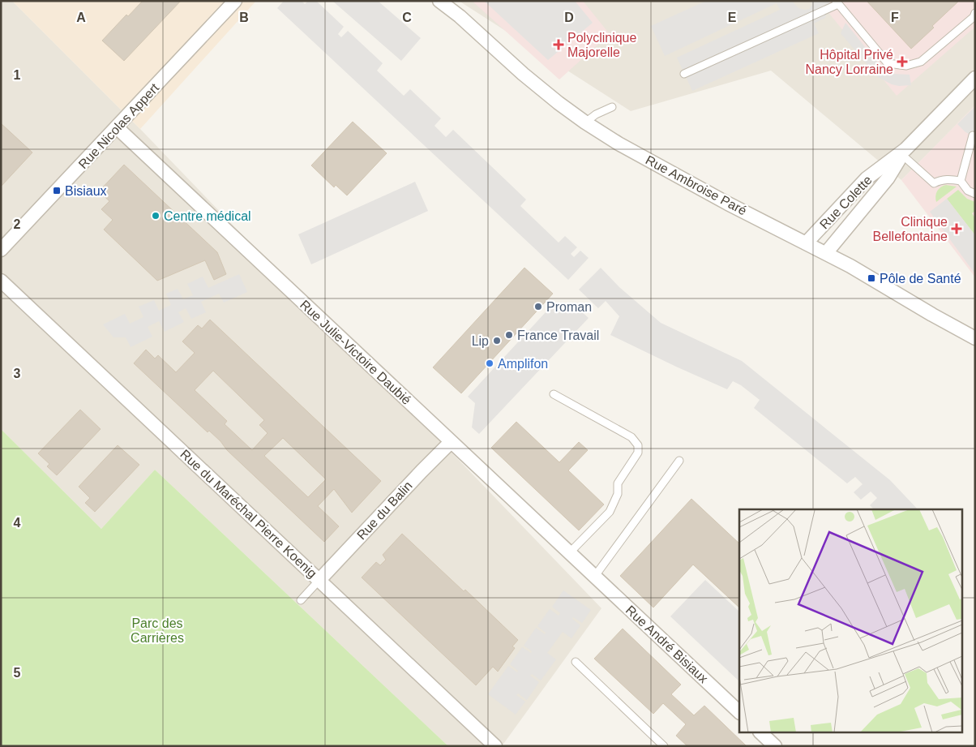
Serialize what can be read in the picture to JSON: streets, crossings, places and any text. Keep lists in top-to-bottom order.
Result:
{
  "streets": {
    "street": [
      "Rue Nicolas Appert",
      "Rue Ambroise Paré",
      "Rue Colette",
      "Rue Julie-Victoire Daubié",
      "Rue du Balin",
      "Rue du Maréchal Pierre Koenig",
      "Rue André Bisiaux"
    ]
  },
  "crossings": [
    ["Rue Nicolas Appert", "Rue Julie-Victoire Daubié"],
    ["Rue Ambroise Paré", "Rue Colette"],
    ["Rue Julie-Victoire Daubié", "Rue du Balin"],
    ["Rue Julie-Victoire Daubié", "Rue André Bisiaux"],
    ["Rue du Balin", "Rue du Maréchal Pierre Koenig"]
  ],
  "parks": ["Parc des Carrières"],
  "places": {
    "health": ["Polyclinique Majorelle", "Hôpital Privé Nancy Lorraine", "Clinique Bellefontaine"],
    "transit": ["Bisiaux", "Pôle de Santé"],
    "other": [
      "Centre médical",
      "Proman",
      "France Travail",
      "Lip",
      "Amplifon"
    ]
  },
  "grid": {
    "columns": [
      "A",
      "B",
      "C",
      "D",
      "E",
      "F"
    ],
    "rows": [
      "1",
      "2",
      "3",
      "4",
      "5"
    ]
  }
}
